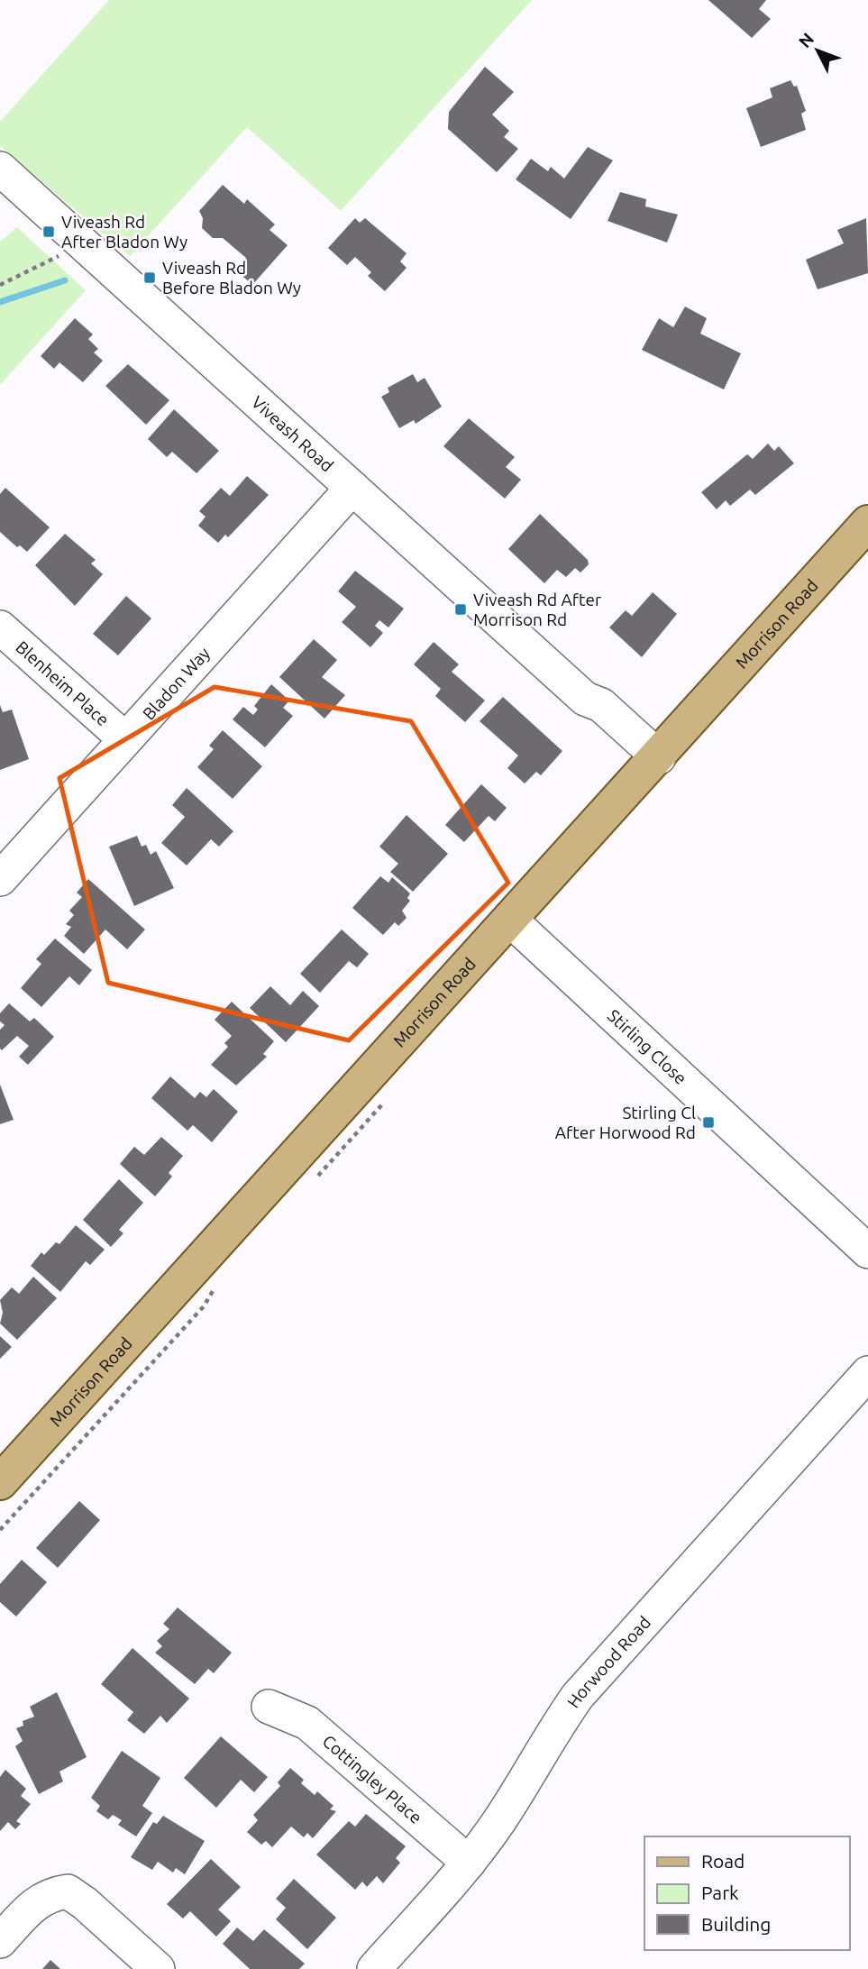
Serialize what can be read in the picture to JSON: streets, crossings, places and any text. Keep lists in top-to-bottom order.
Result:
{
  "streets": {
    "main road": ["Morrison Road"],
    "street": [
      "Viveash Road",
      "Blenheim Place",
      "Bladon Way",
      "Stirling Close",
      "Horwood Road",
      "Cottingley Place"
    ]
  },
  "crossings": [
    ["Viveash Road", "Morrison Road"],
    ["Viveash Road", "Bladon Way"],
    ["Morrison Road", "Stirling Close"],
    ["Blenheim Place", "Bladon Way"],
    ["Horwood Road", "Cottingley Place"]
  ],
  "places": {
    "transit": [
      "Viveash Rd After Bladon Wy",
      "Viveash Rd Before Bladon Wy",
      "Viveash Rd After Morrison Rd",
      "Stirling Cl After Horwood Rd"
    ]
  },
  "legend": ["Road", "Park", "Building"],
  "north": "top left"
}
